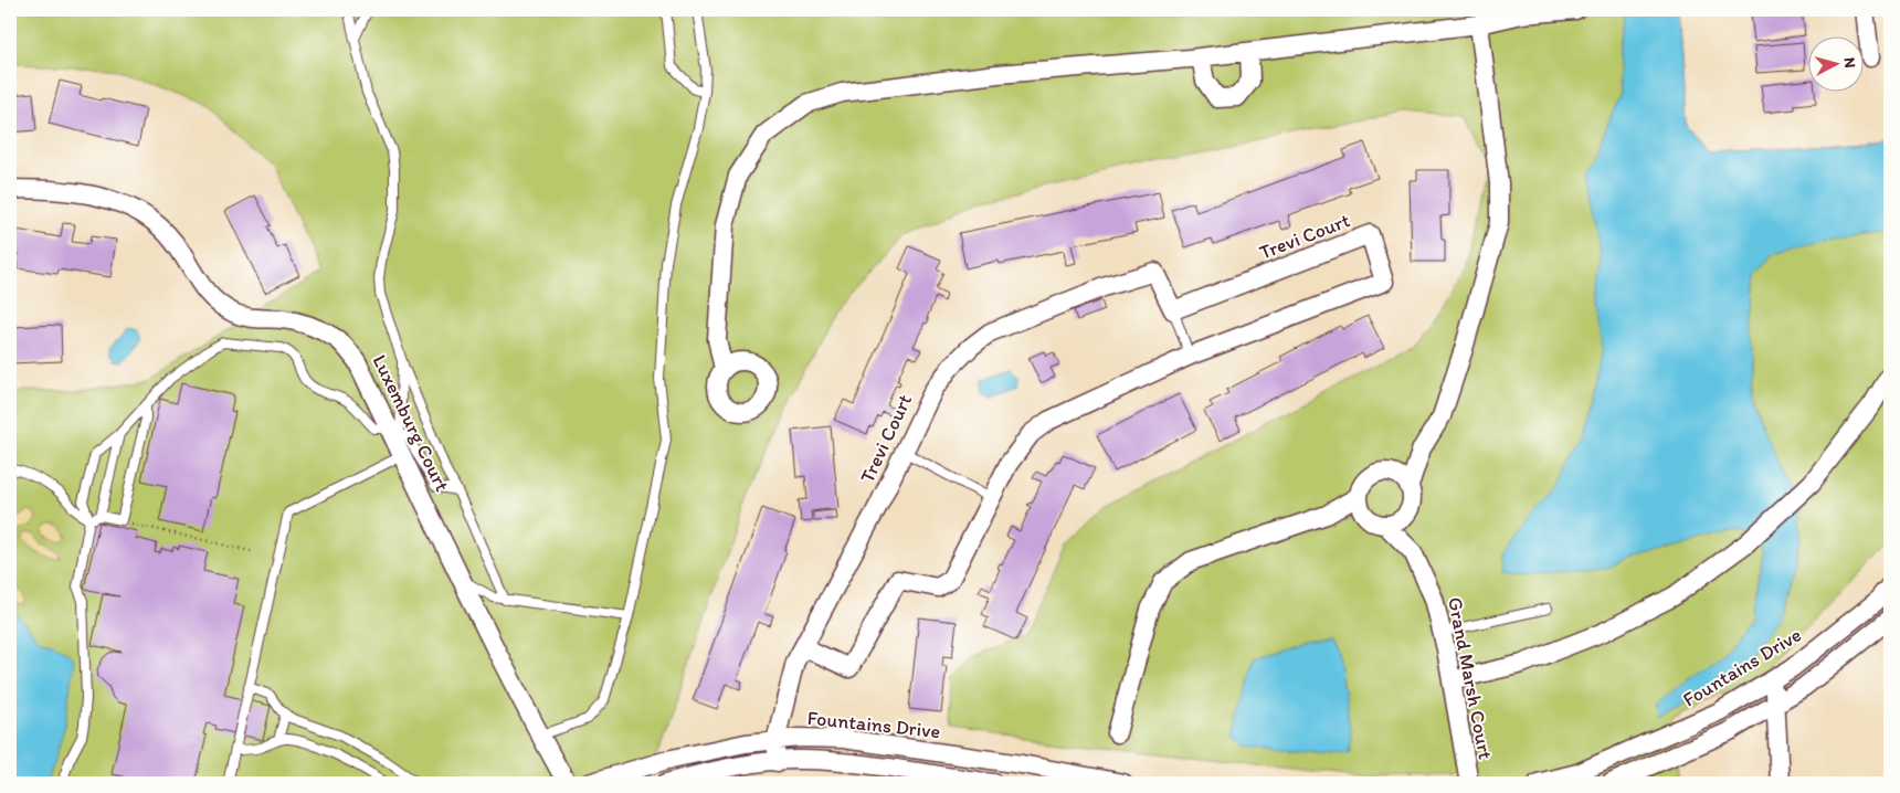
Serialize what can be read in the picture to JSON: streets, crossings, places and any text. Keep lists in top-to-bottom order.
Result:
{
  "streets": {
    "street": [
      "Trevi Court",
      "Luxemburg Court",
      "Fountains Drive",
      "Grand Marsh Court"
    ]
  },
  "crossings": [
    ["Trevi Court", "Fountains Drive"]
  ],
  "north": "right"
}
